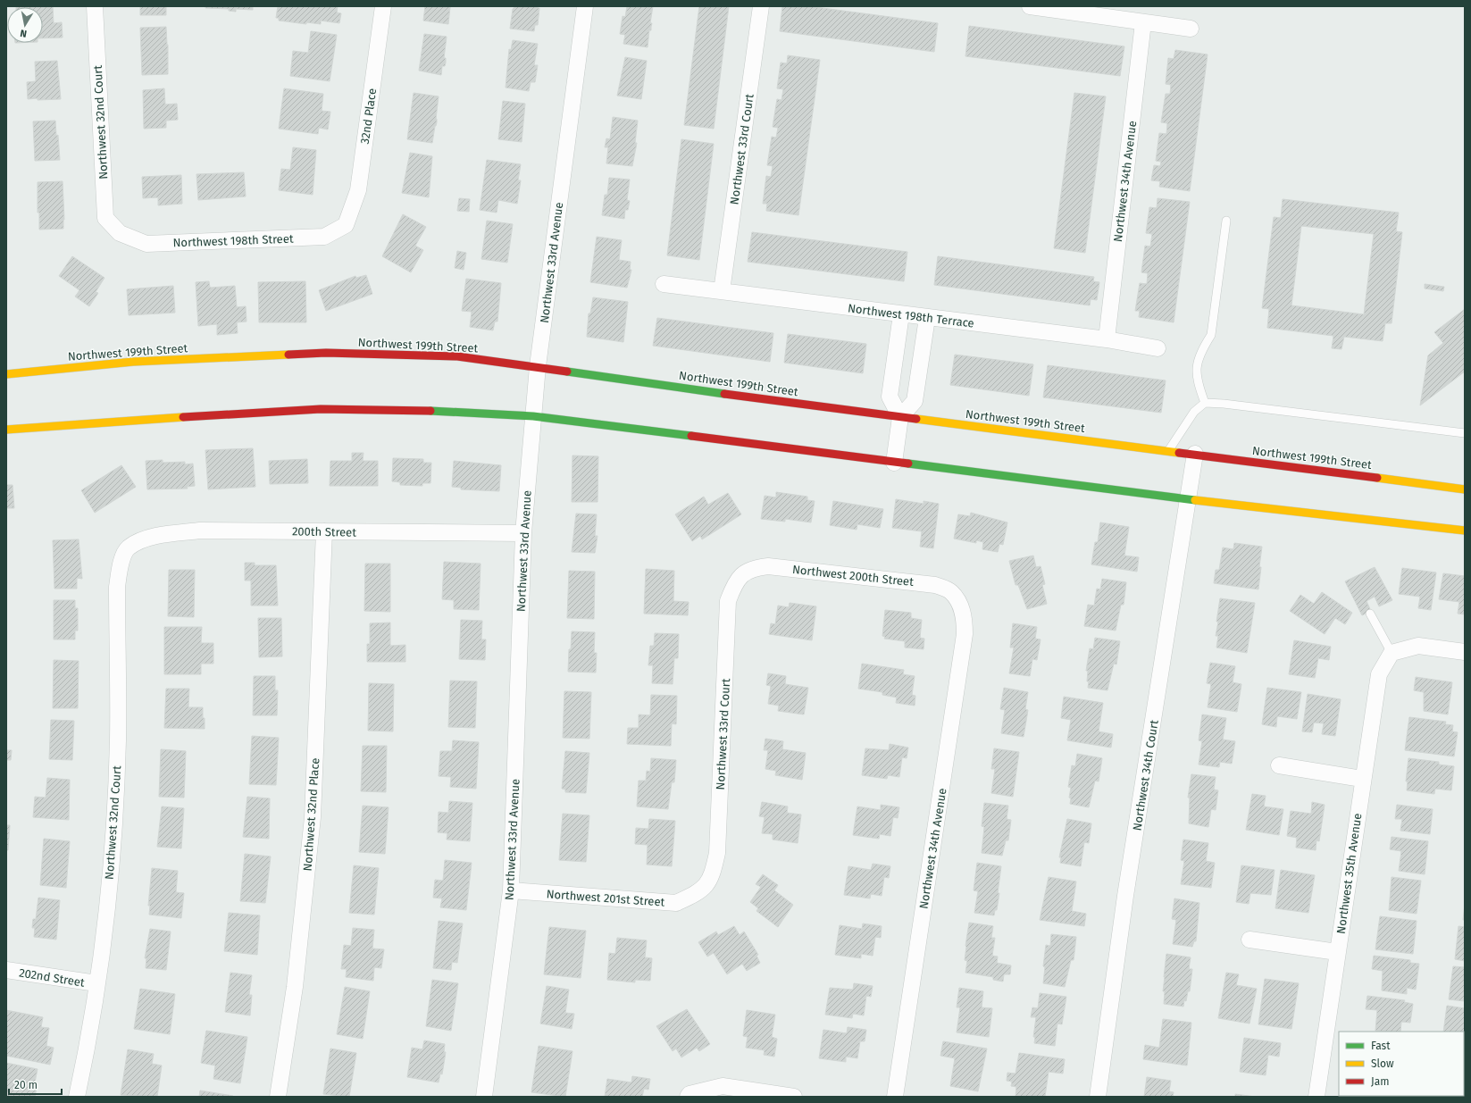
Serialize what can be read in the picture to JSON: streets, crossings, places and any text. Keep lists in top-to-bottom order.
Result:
{
  "streets": {
    "main road": ["Northwest 199th Street"],
    "street": [
      "32nd Place",
      "Northwest 32nd Court",
      "Northwest 33rd Court",
      "Northwest 34th Avenue",
      "Northwest 198th Street",
      "Northwest 33rd Avenue",
      "Northwest 198th Terrace",
      "200th Street",
      "Northwest 200th Street",
      "Northwest 34th Court",
      "Northwest 32nd Place",
      "Northwest 35th Avenue",
      "Northwest 201st Street",
      "202nd Street"
    ]
  },
  "crossings": [
    ["32nd Place", "Northwest 198th Street"],
    ["Northwest 32nd Court", "Northwest 198th Street"],
    ["Northwest 32nd Court", "200th Street"],
    ["Northwest 32nd Court", "202nd Street"],
    ["Northwest 33rd Court", "Northwest 198th Terrace"],
    ["Northwest 33rd Court", "Northwest 200th Street"],
    ["Northwest 33rd Court", "Northwest 201st Street"],
    ["Northwest 34th Avenue", "Northwest 198th Terrace"],
    ["Northwest 34th Avenue", "Northwest 200th Street"],
    ["Northwest 33rd Avenue", "Northwest 199th Street"],
    ["Northwest 33rd Avenue", "200th Street"],
    ["Northwest 33rd Avenue", "Northwest 201st Street"],
    ["Northwest 199th Street", "Northwest 34th Court"],
    ["200th Street", "Northwest 32nd Place"]
  ],
  "legend": ["Fast", "Slow", "Jam"],
  "scale_bar": "20 m",
  "north": "bottom"
}
